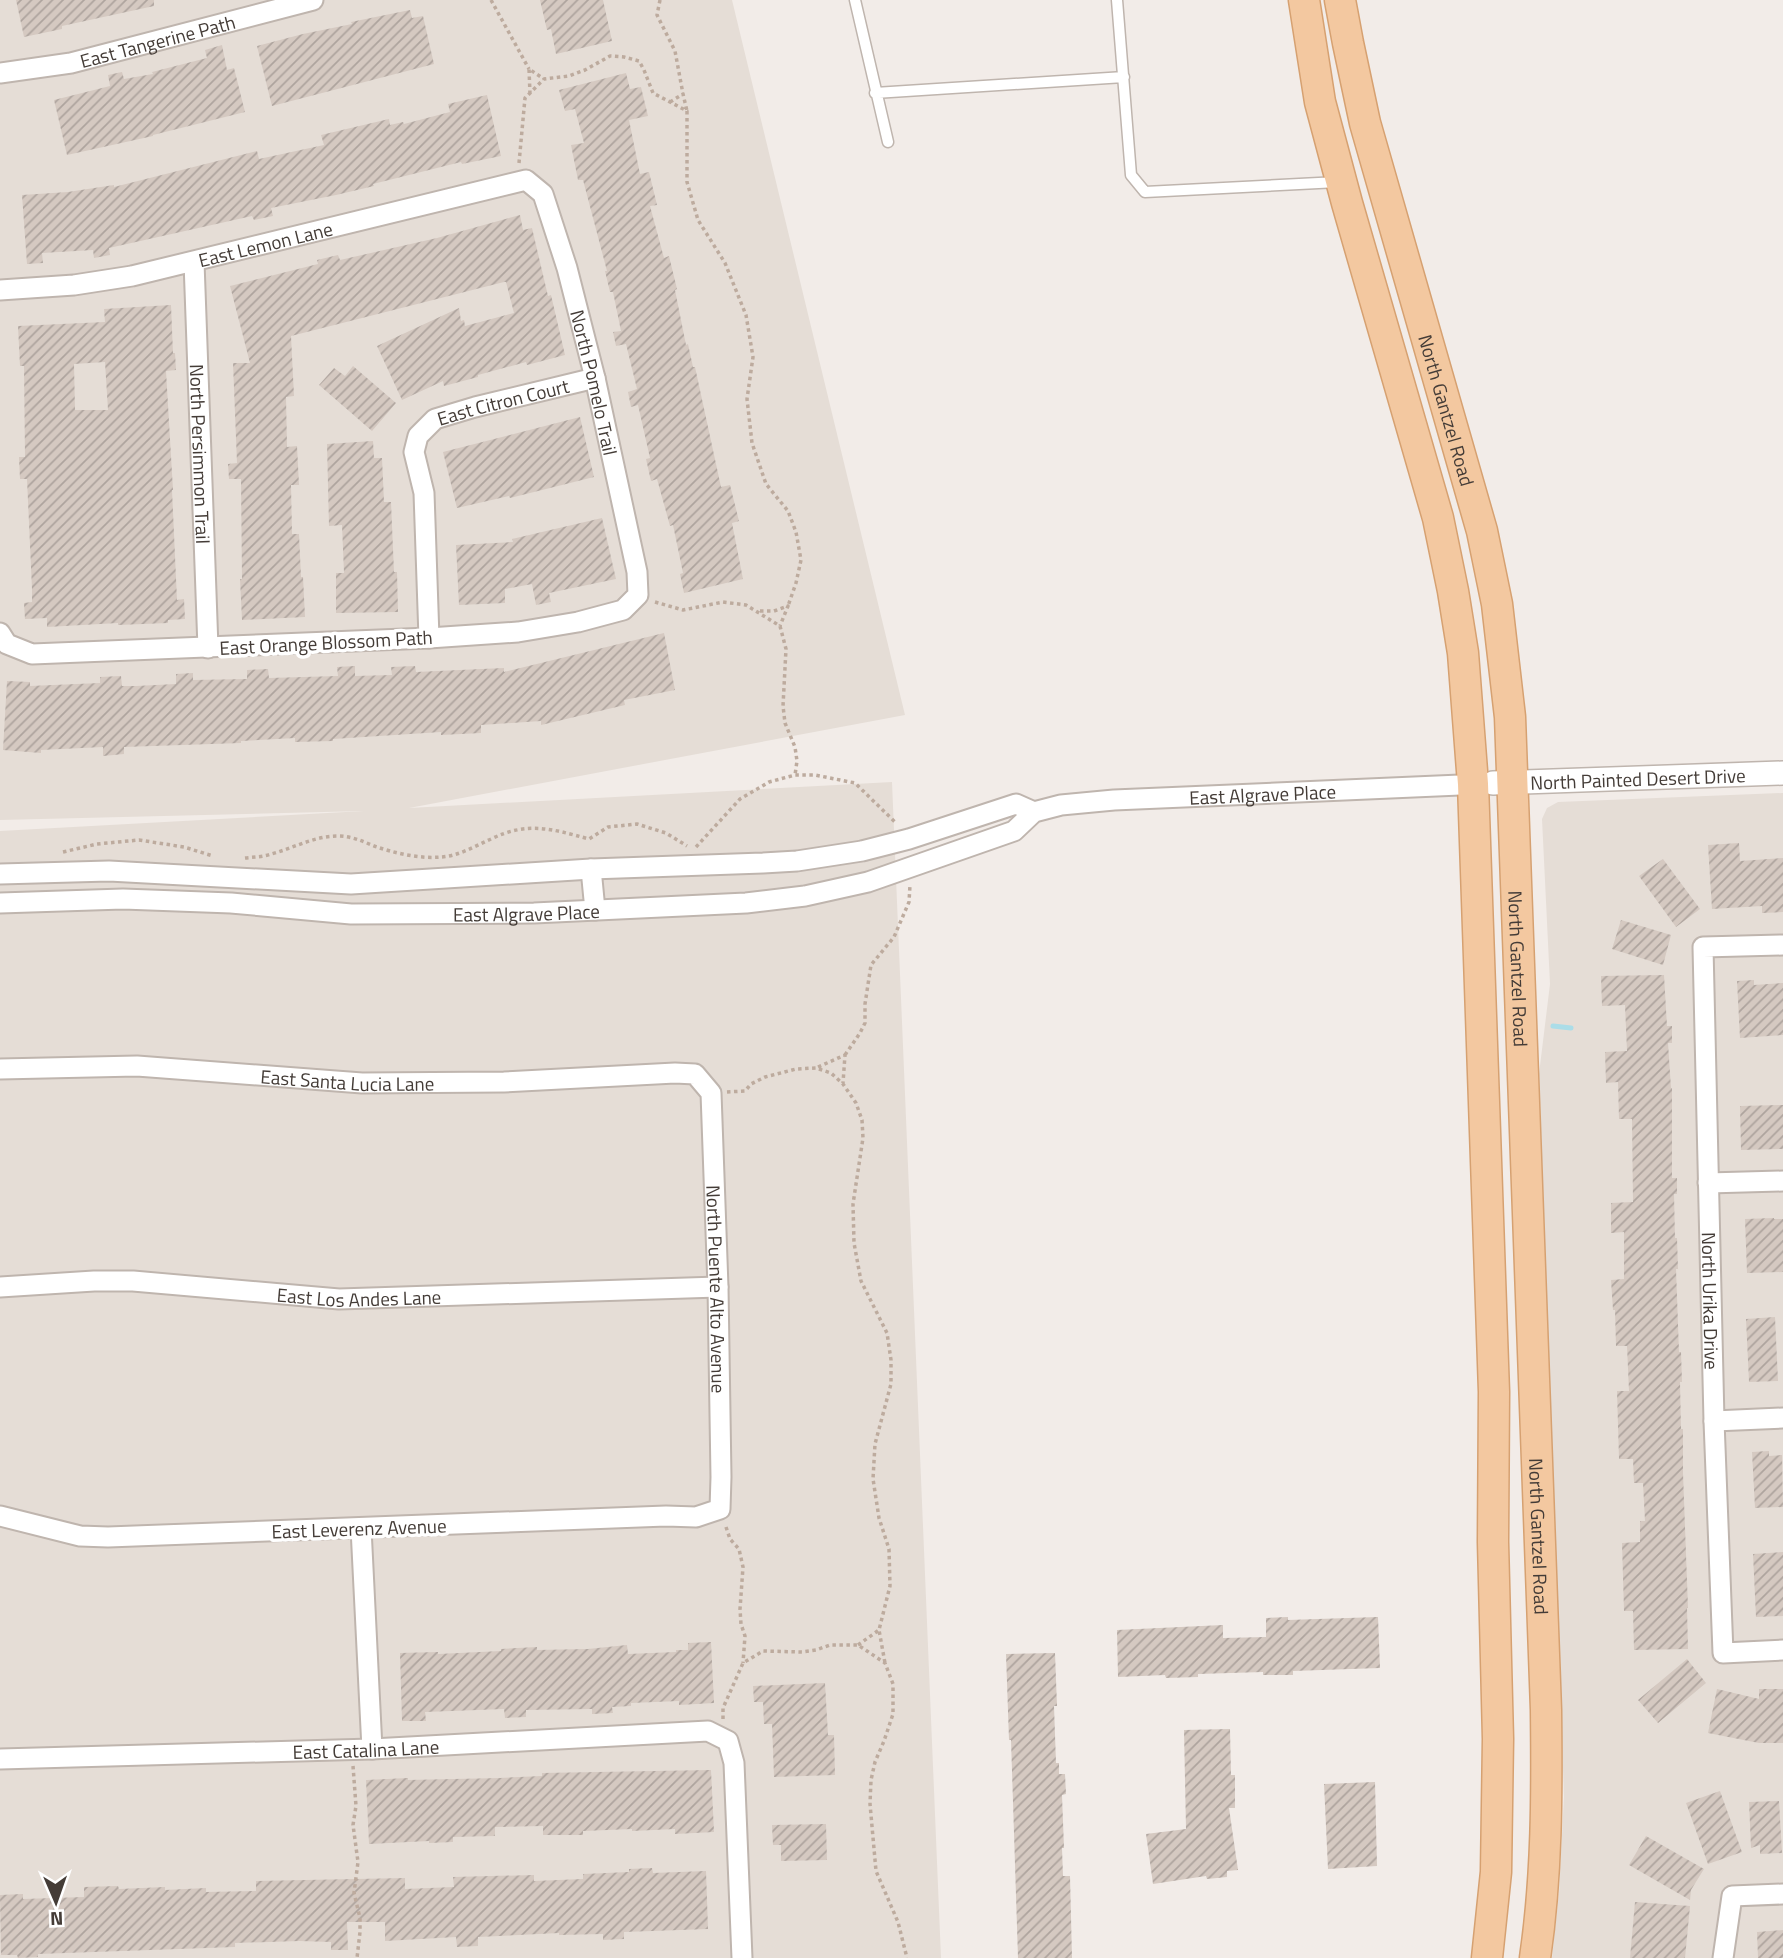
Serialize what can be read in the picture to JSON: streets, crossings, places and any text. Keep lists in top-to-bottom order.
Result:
{
  "streets": {
    "main road": ["North Gantzel Road"],
    "street": [
      "East Tangerine Path",
      "East Lemon Lane",
      "North Pomelo Trail",
      "East Citron Court",
      "North Persimmon Trail",
      "East Orange Blossom Path",
      "North Painted Desert Drive",
      "East Algrave Place",
      "East Santa Lucia Lane",
      "North Puente Alto Avenue",
      "East Los Andes Lane",
      "North Urika Drive",
      "East Leverenz Avenue",
      "East Catalina Lane"
    ]
  },
  "crossings": [
    ["East Lemon Lane", "North Pomelo Trail"],
    ["East Lemon Lane", "North Persimmon Trail"],
    ["North Pomelo Trail", "East Citron Court"],
    ["North Pomelo Trail", "East Orange Blossom Path"],
    ["East Citron Court", "East Orange Blossom Path"],
    ["North Gantzel Road", "North Painted Desert Drive"],
    ["North Gantzel Road", "East Algrave Place"],
    ["North Persimmon Trail", "East Orange Blossom Path"],
    ["North Painted Desert Drive", "East Algrave Place"],
    ["East Santa Lucia Lane", "North Puente Alto Avenue"],
    ["North Puente Alto Avenue", "East Los Andes Lane"],
    ["North Puente Alto Avenue", "East Leverenz Avenue"]
  ],
  "north": "bottom"
}
